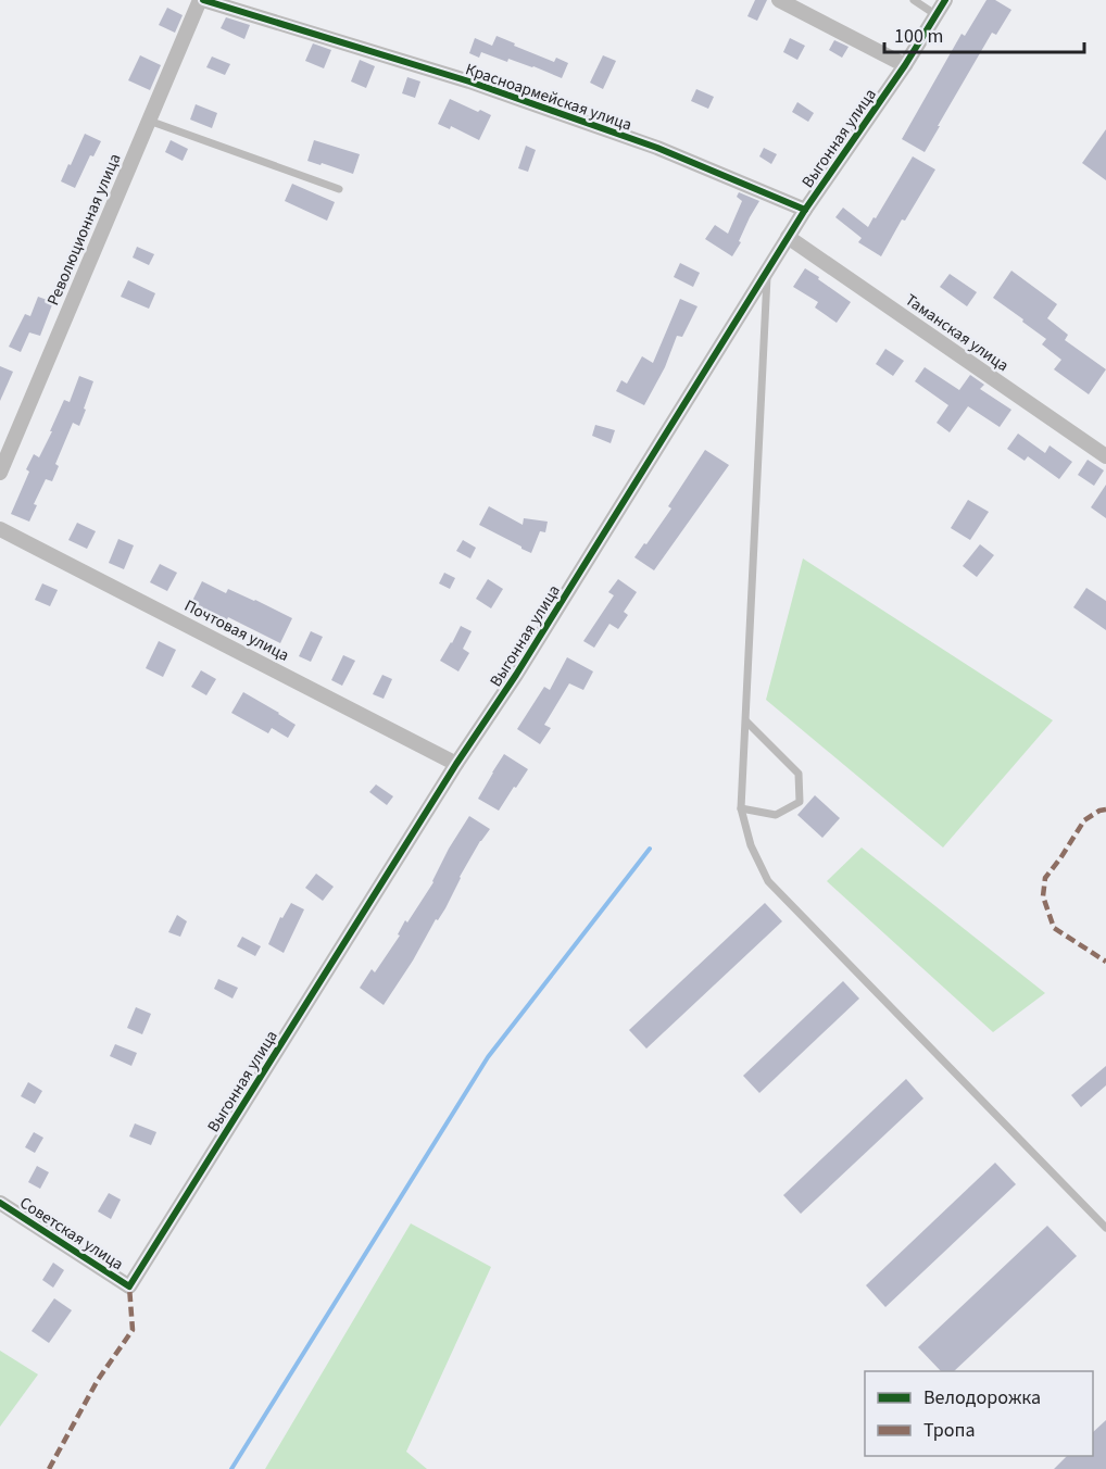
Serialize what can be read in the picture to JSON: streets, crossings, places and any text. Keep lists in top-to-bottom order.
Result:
{
  "streets": {
    "street": [
      "Красноармейская улица",
      "Выгонная улица",
      "Революционная улица",
      "Таманская улица",
      "Почтовая улица",
      "Советская улица"
    ]
  },
  "crossings": [
    ["Красноармейская улица", "Выгонная улица"],
    ["Красноармейская улица", "Революционная улица"],
    ["Выгонная улица", "Таманская улица"],
    ["Выгонная улица", "Почтовая улица"],
    ["Выгонная улица", "Советская улица"]
  ],
  "legend": ["Велодорожка", "Тропа"],
  "scale_bar": "100 m"
}
